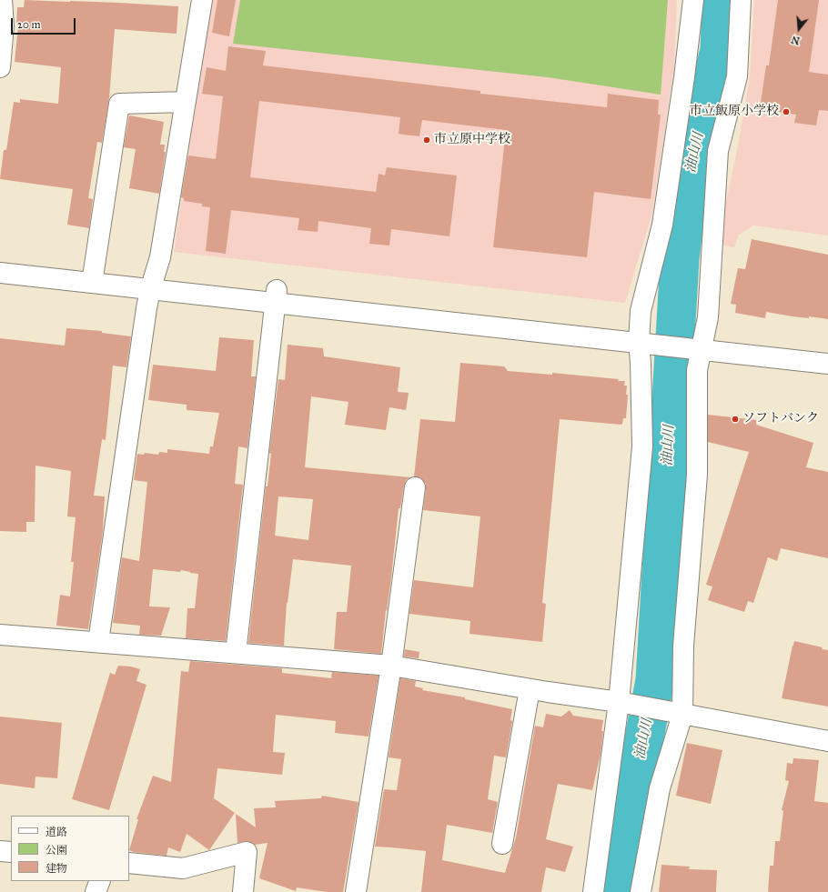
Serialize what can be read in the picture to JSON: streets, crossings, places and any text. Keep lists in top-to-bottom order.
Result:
{
  "water": ["油山川"],
  "places": ["市立飯原小学校", "市立原中学校", "ソフトバンク"],
  "legend": ["道路", "公園", "建物"],
  "scale_bar": "20 m",
  "north": "bottom"
}
